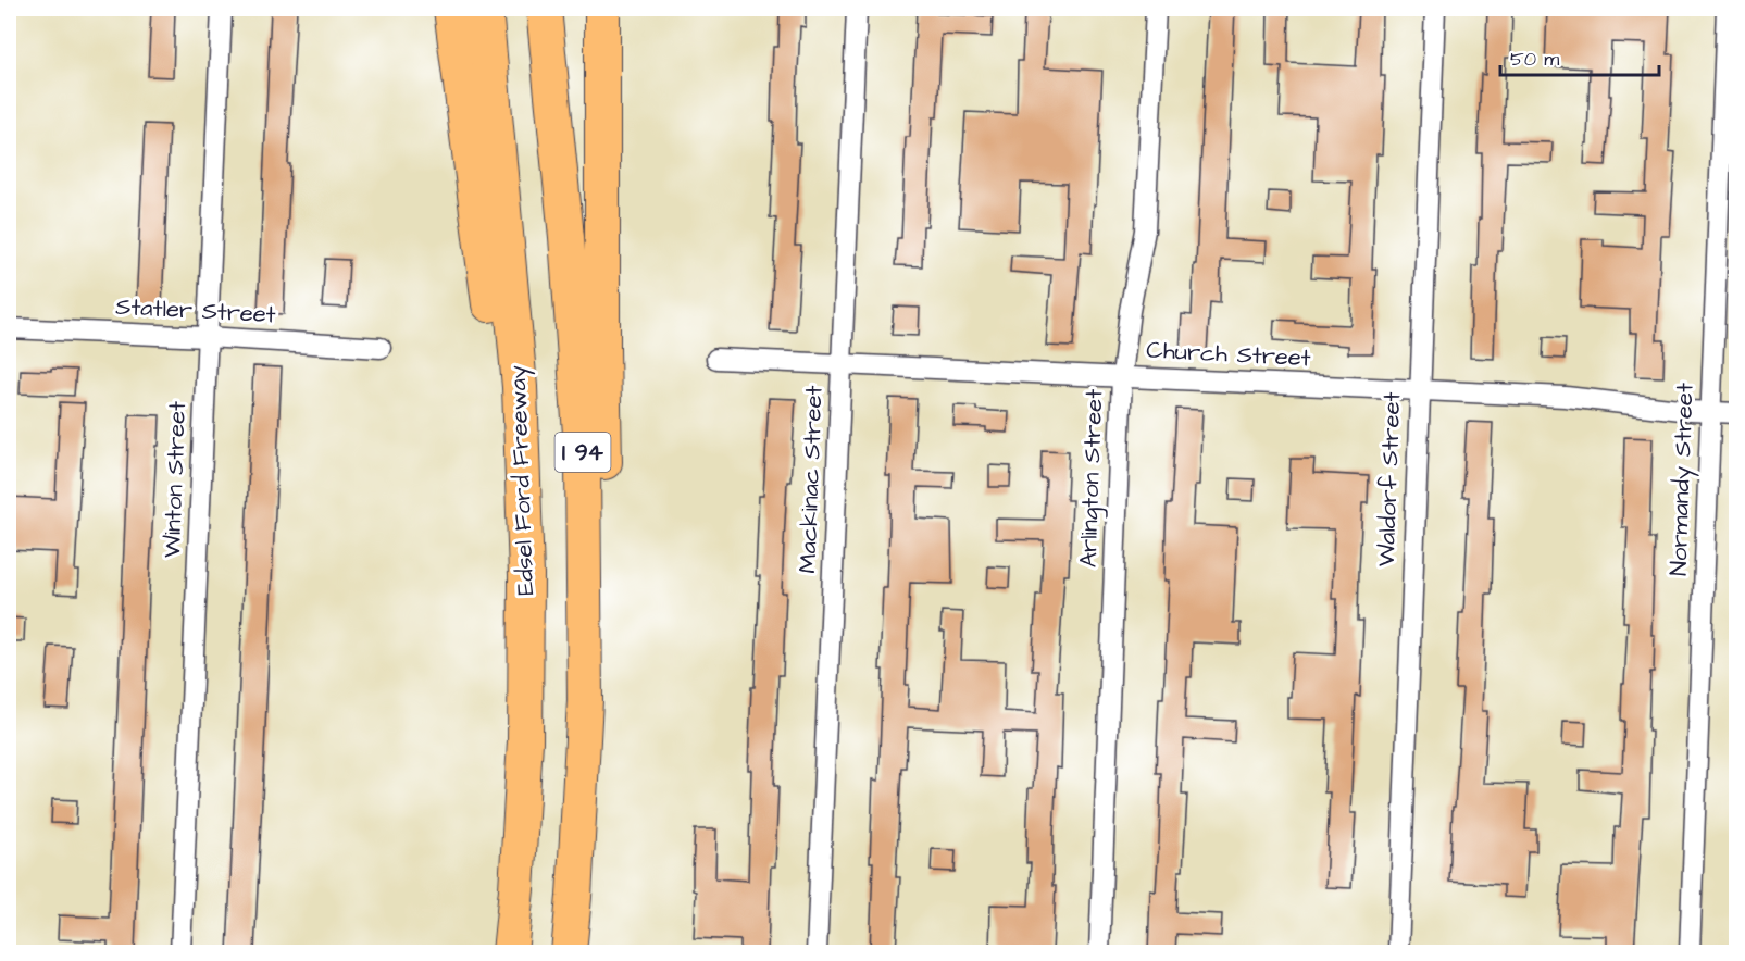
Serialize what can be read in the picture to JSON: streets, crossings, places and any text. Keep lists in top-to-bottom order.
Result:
{
  "streets": {
    "highway": ["I 94", "Edsel Ford Freeway"],
    "street": [
      "Statler Street",
      "Church Street",
      "Arlington Street",
      "Winton Street",
      "Mackinac Street",
      "Waldorf Street",
      "Normandy Street"
    ]
  },
  "crossings": [
    ["Statler Street", "Winton Street"],
    ["Church Street", "Arlington Street"],
    ["Church Street", "Mackinac Street"],
    ["Church Street", "Waldorf Street"],
    ["Church Street", "Normandy Street"]
  ],
  "scale_bar": "50 m"
}
